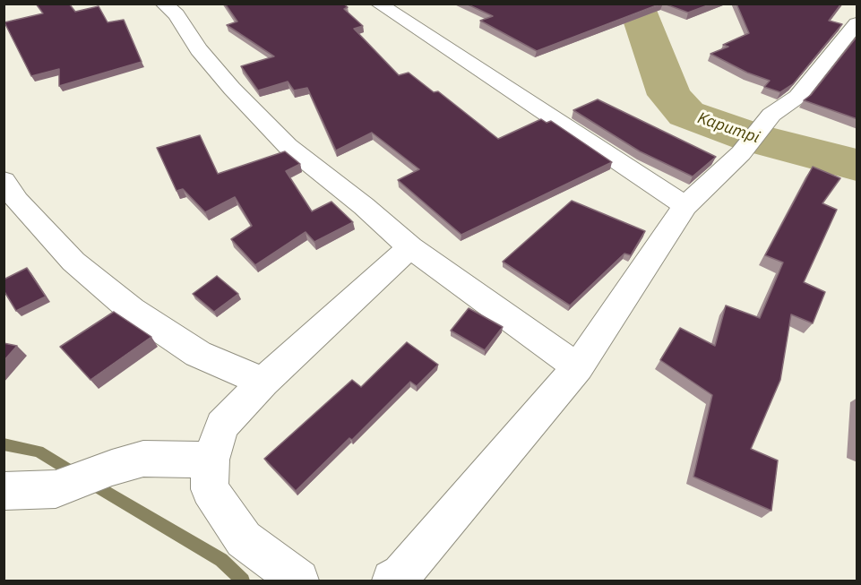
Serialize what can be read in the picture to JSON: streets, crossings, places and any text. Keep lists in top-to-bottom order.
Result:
{
  "water": ["Kapumpi"]
}
